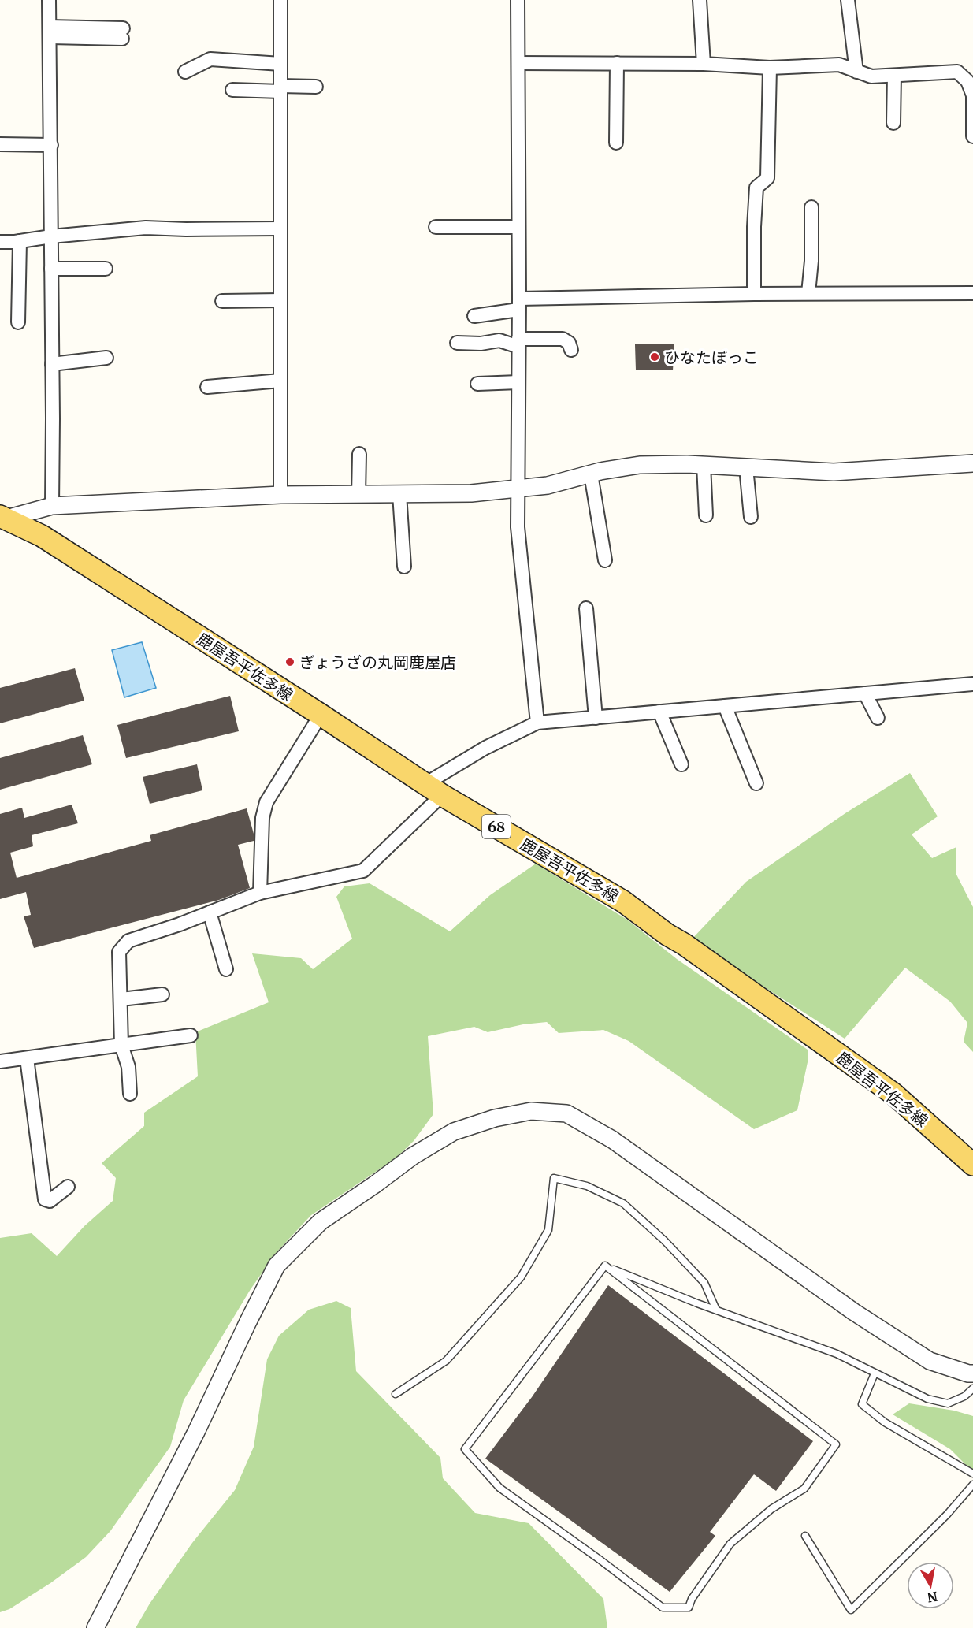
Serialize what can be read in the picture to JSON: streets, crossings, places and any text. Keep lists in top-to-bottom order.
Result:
{
  "streets": {
    "main road": ["鹿屋吾平佐多線", "68"]
  },
  "places": ["ひなたぼっこ", "ぎょうざの丸岡鹿屋店"],
  "north": "bottom"
}
